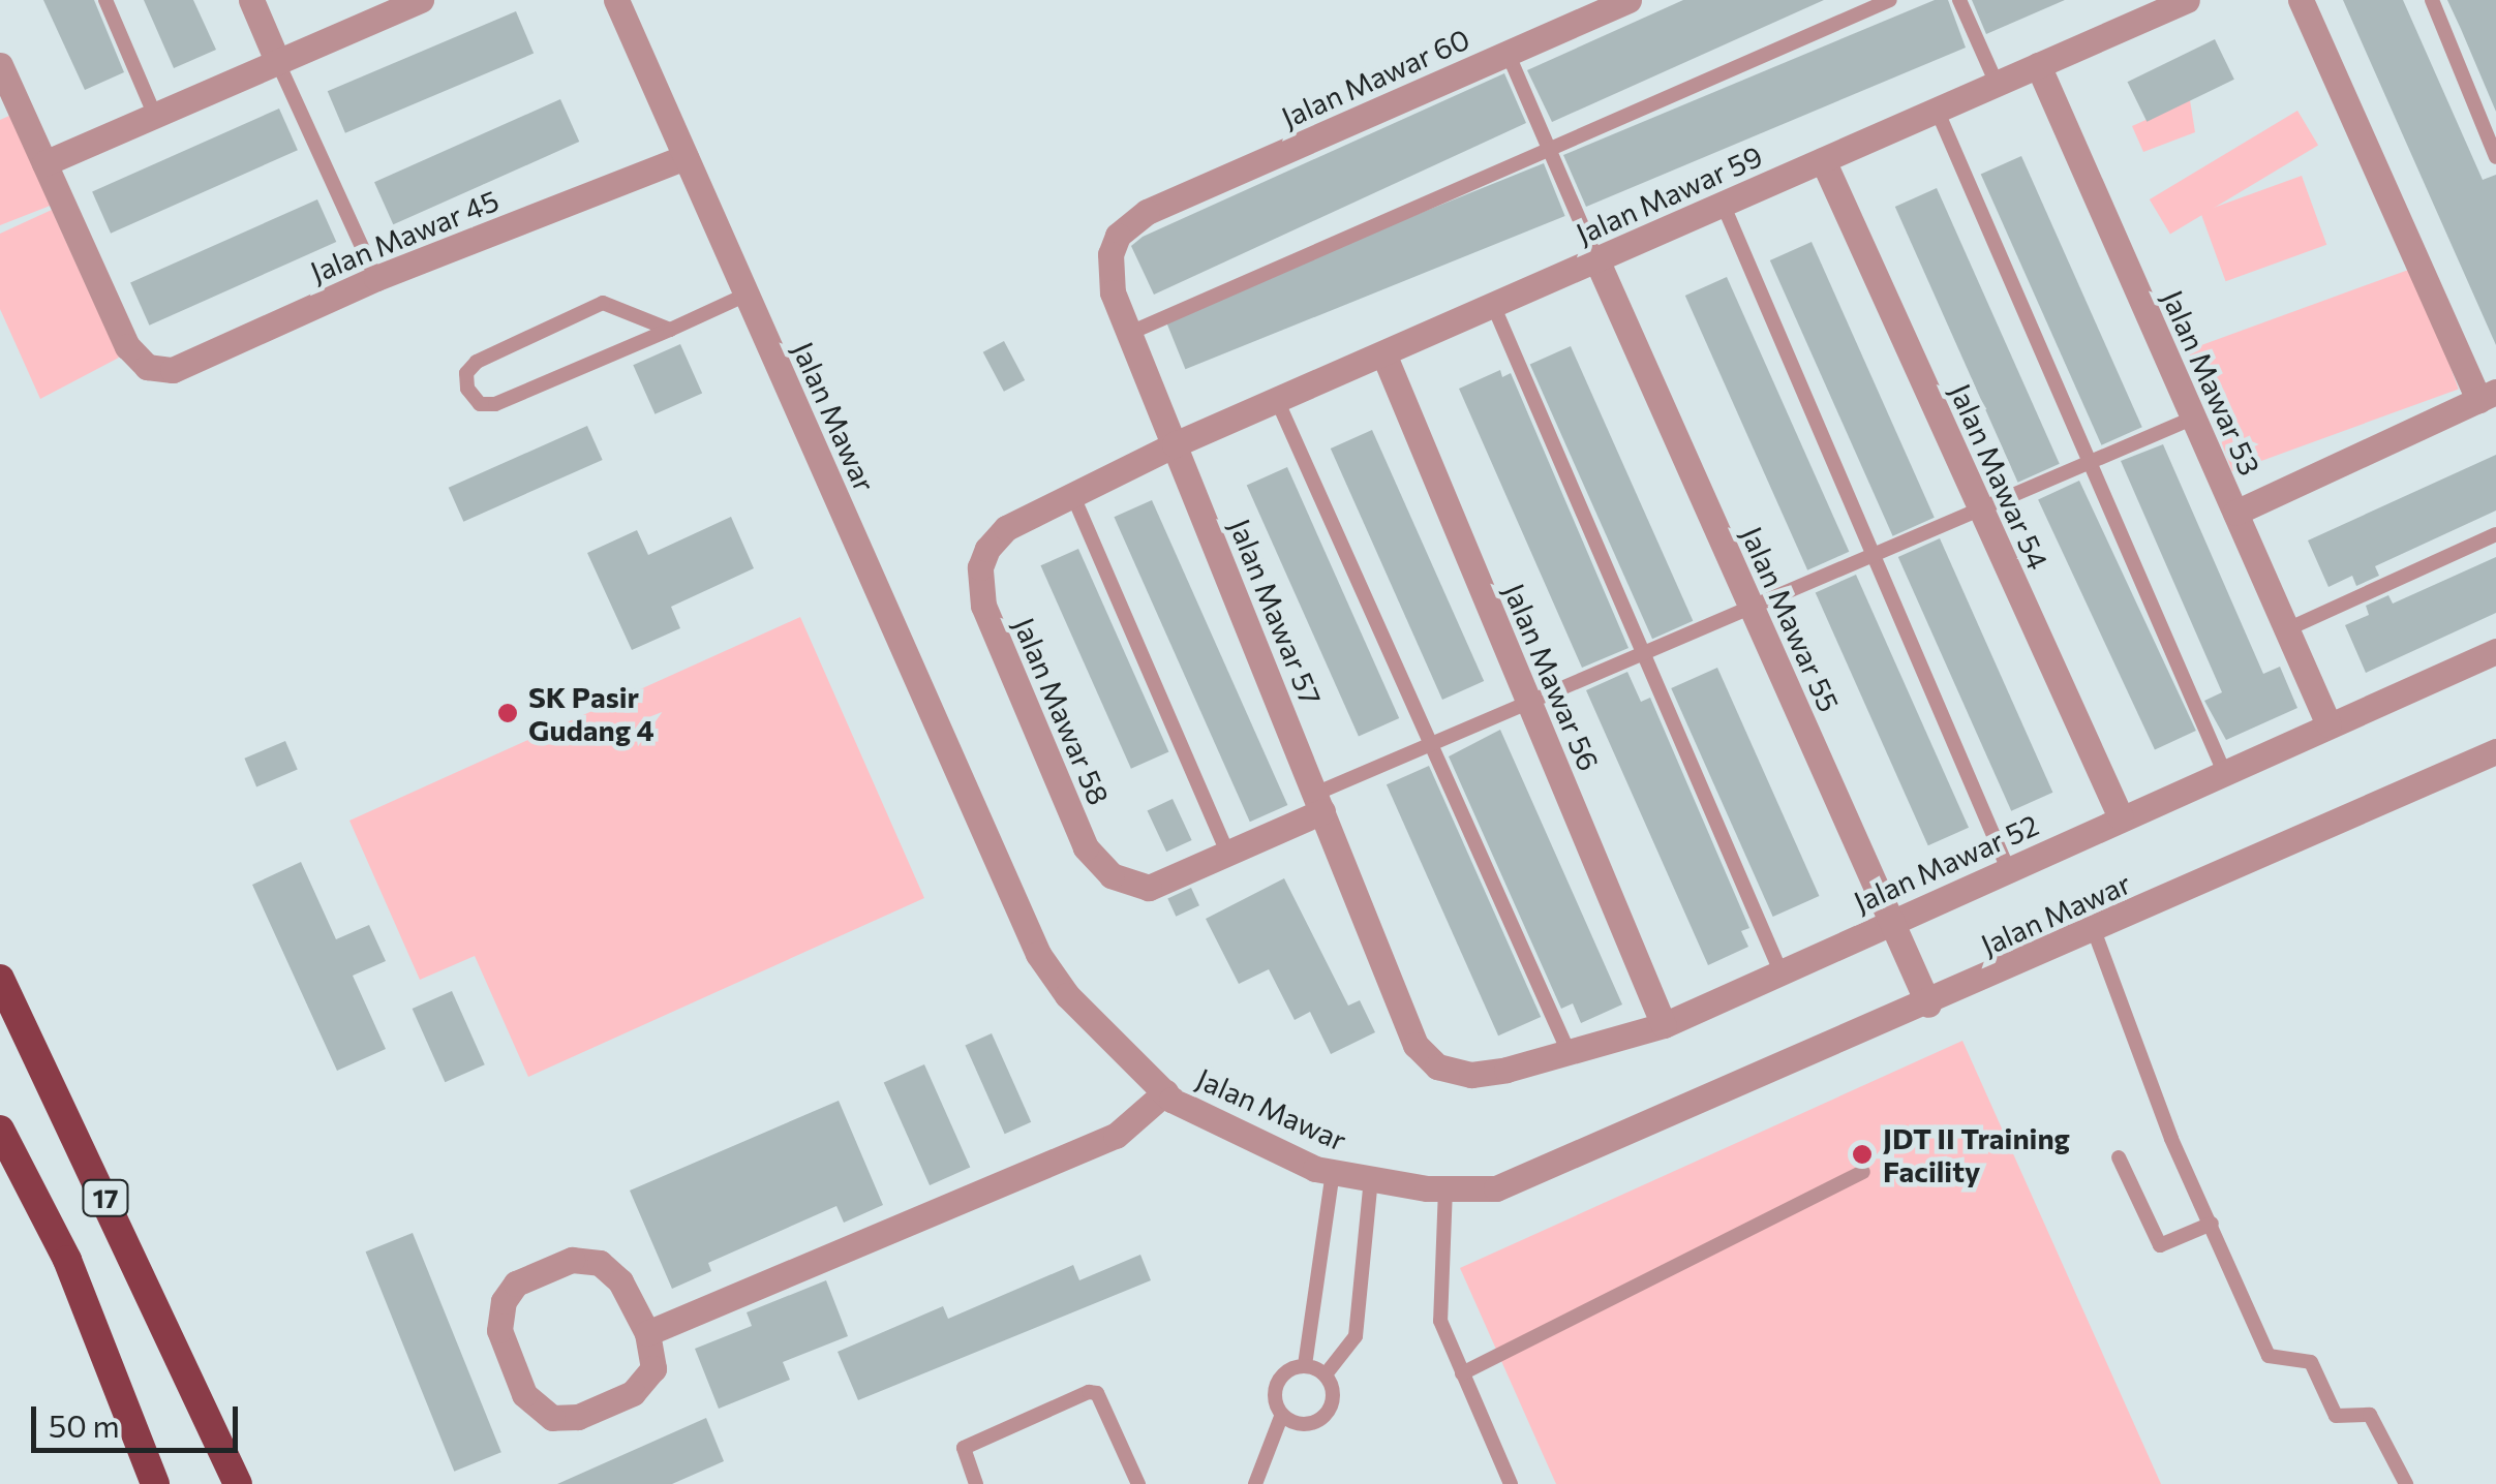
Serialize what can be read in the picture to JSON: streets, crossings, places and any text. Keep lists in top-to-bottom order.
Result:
{
  "streets": {
    "highway": ["17"],
    "street": [
      "Jalan Mawar 60",
      "Jalan Mawar 59",
      "Jalan Mawar 45",
      "Jalan Mawar 53",
      "Jalan Mawar",
      "Jalan Mawar 54",
      "Jalan Mawar 57",
      "Jalan Mawar 55",
      "Jalan Mawar 56",
      "Jalan Mawar 58",
      "Jalan Mawar 52"
    ]
  },
  "crossings": [
    ["Jalan Mawar 60", "Jalan Mawar 57"],
    ["Jalan Mawar 59", "Jalan Mawar 53"],
    ["Jalan Mawar 59", "Jalan Mawar 54"],
    ["Jalan Mawar 59", "Jalan Mawar 57"],
    ["Jalan Mawar 59", "Jalan Mawar 55"],
    ["Jalan Mawar 59", "Jalan Mawar 56"],
    ["Jalan Mawar 59", "Jalan Mawar 58"],
    ["Jalan Mawar 45", "Jalan Mawar"],
    ["Jalan Mawar 53", "Jalan Mawar 52"],
    ["Jalan Mawar", "Jalan Mawar 55"],
    ["Jalan Mawar 54", "Jalan Mawar 52"],
    ["Jalan Mawar 57", "Jalan Mawar 58"],
    ["Jalan Mawar 57", "Jalan Mawar 52"],
    ["Jalan Mawar 55", "Jalan Mawar 52"],
    ["Jalan Mawar 56", "Jalan Mawar 52"]
  ],
  "places": ["SK Pasir Gudang 4", "JDT II Training Facility"],
  "scale_bar": "50 m"
}
